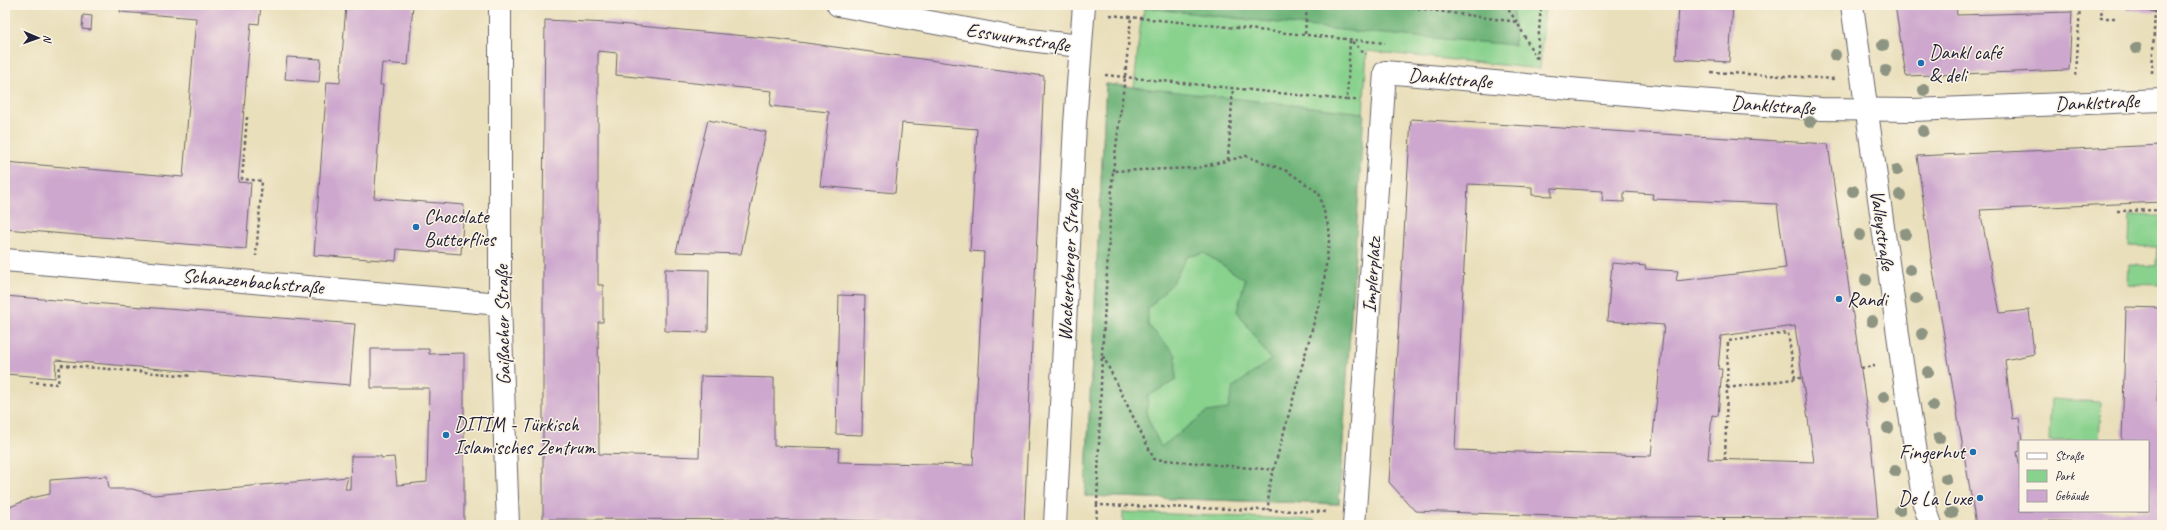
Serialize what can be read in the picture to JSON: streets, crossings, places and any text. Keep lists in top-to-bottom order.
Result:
{
  "streets": {
    "street": [
      "Esswurmstraße",
      "Danklstraße",
      "Valleystraße",
      "Wackersberger Straße",
      "Implerplatz",
      "Schanzenbachstraße",
      "Gaißacher Straße"
    ]
  },
  "crossings": [
    ["Esswurmstraße", "Wackersberger Straße"],
    ["Danklstraße", "Valleystraße"],
    ["Danklstraße", "Implerplatz"],
    ["Schanzenbachstraße", "Gaißacher Straße"]
  ],
  "places": [
    "Dankl café & deli",
    "Chocolate Butterflies",
    "Randi",
    "DITIM - Türkisch Islamisches Zentrum",
    "Fingerhut",
    "De La Luxe"
  ],
  "legend": ["Straße", "Park", "Gebäude"],
  "north": "right"
}
